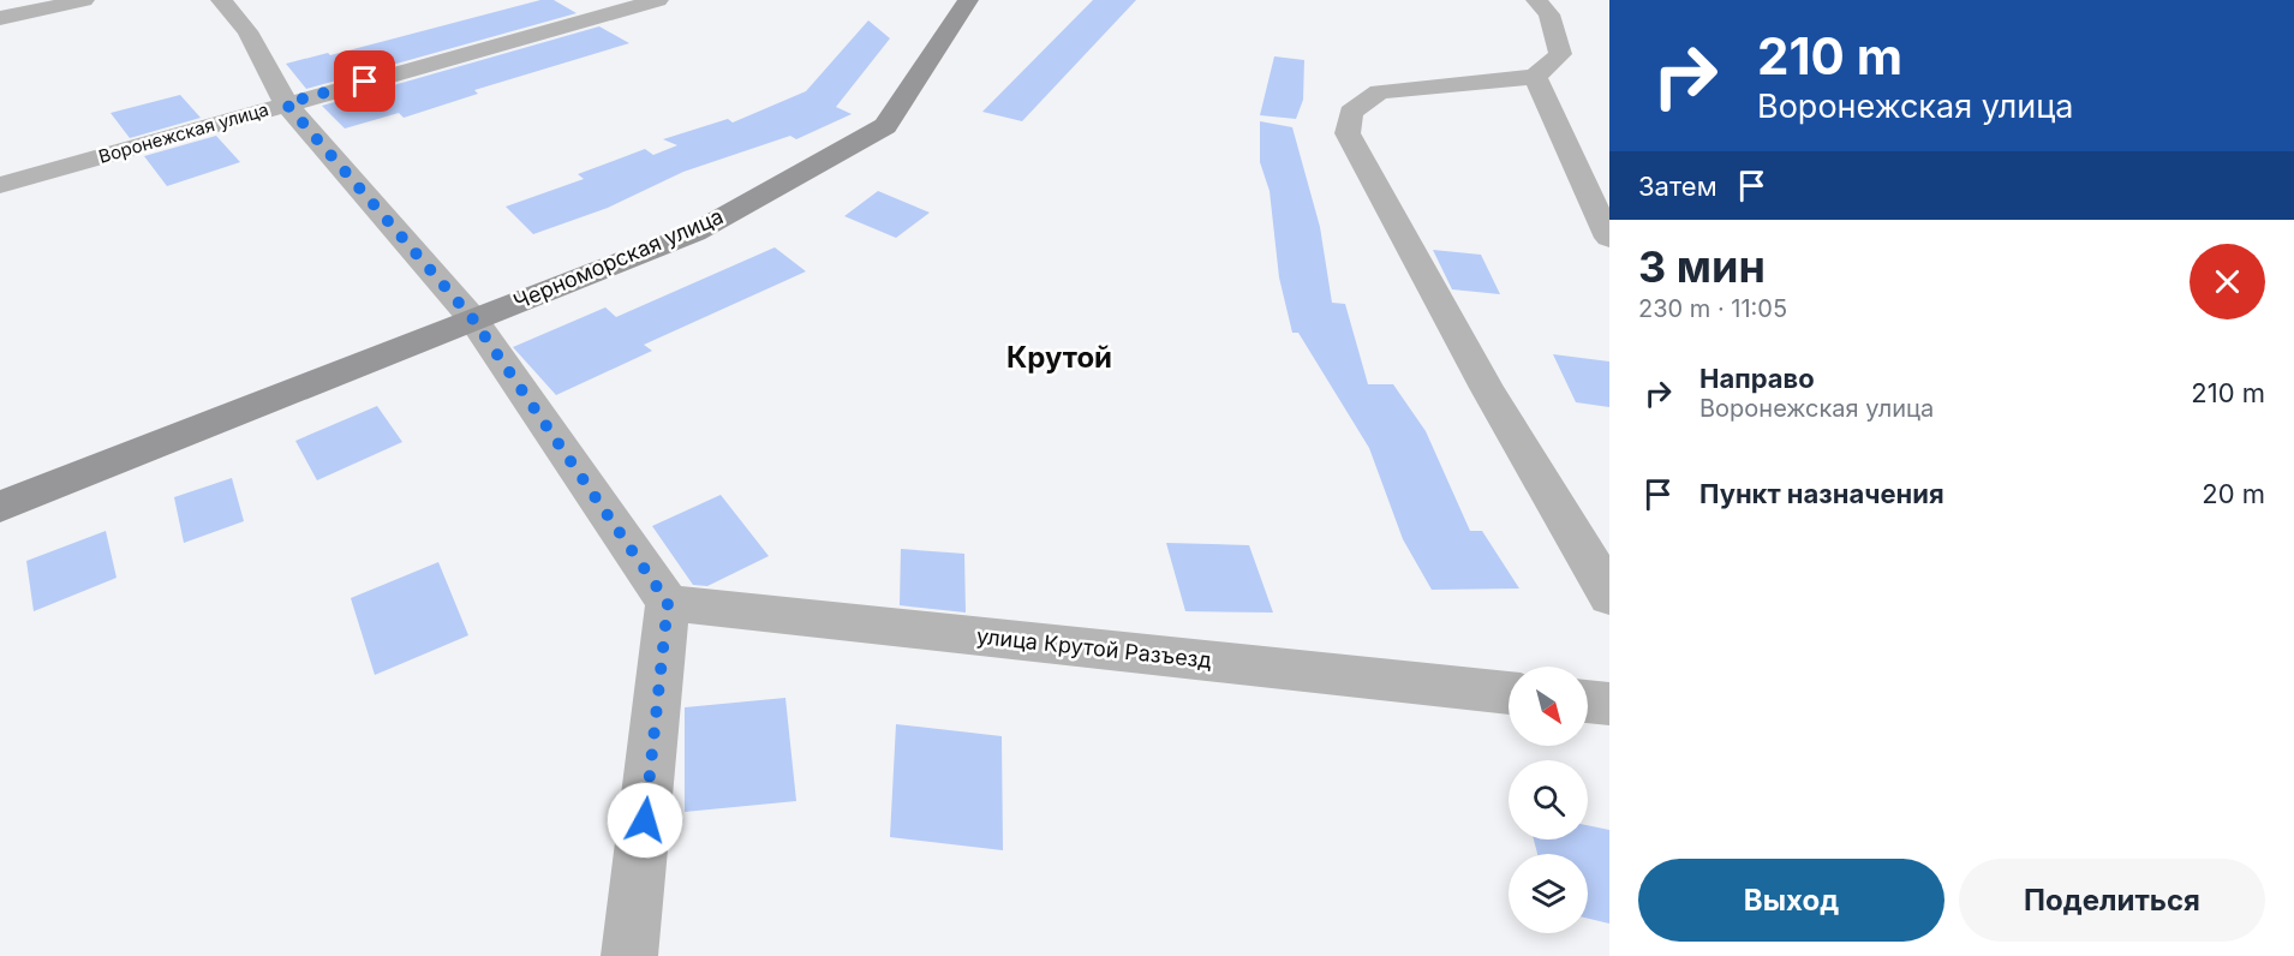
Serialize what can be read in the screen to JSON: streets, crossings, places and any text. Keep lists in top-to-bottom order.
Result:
{
  "streets": {
    "main road": ["Черноморская улица"],
    "street": ["Воронежская улица", "улица Крутой Разъезд"]
  },
  "districts": ["Крутой"],
  "north": "bottom right",
  "page": {
    "turn": ["210 m", "Воронежская улица"],
    "then": "Затем",
    "heading": ["3 мин", "230 m · 11:05"],
    "list": [
      {
        "name": "Направо",
        "note": "Воронежская улица",
        "value": "210 m"
      },
      {
        "name": "Пункт назначения",
        "value": "20 m"
      }
    ],
    "buttons": ["Выход", "Поделиться"]
  }
}
